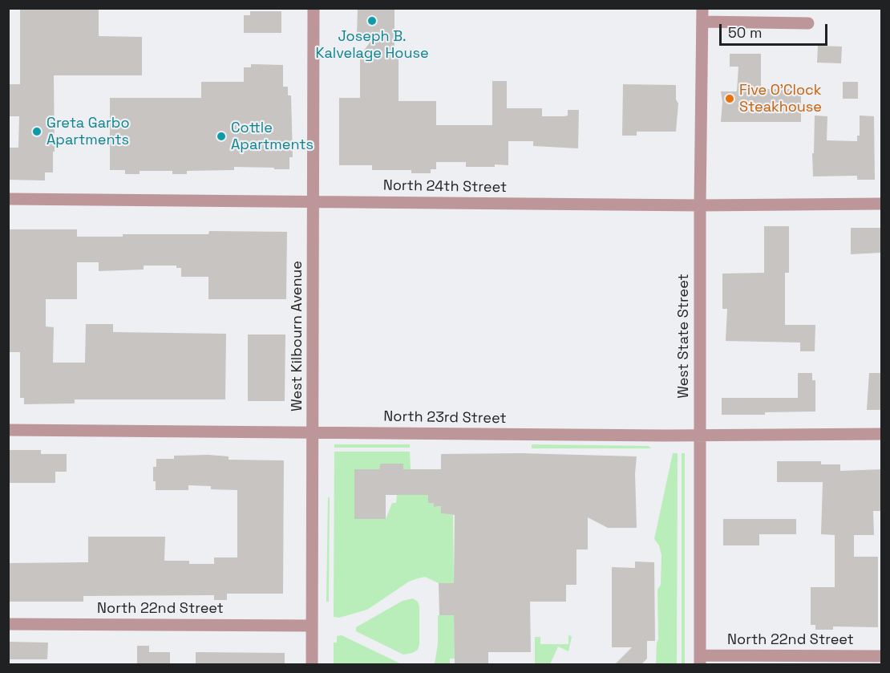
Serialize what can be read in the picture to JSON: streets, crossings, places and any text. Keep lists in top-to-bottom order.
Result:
{
  "streets": {
    "street": [
      "North 24th Street",
      "West Kilbourn Avenue",
      "West State Street",
      "North 23rd Street",
      "North 22nd Street"
    ]
  },
  "crossings": [
    ["North 24th Street", "West Kilbourn Avenue"],
    ["North 24th Street", "West State Street"],
    ["West Kilbourn Avenue", "North 23rd Street"],
    ["West Kilbourn Avenue", "North 22nd Street"],
    ["West State Street", "North 23rd Street"],
    ["West State Street", "North 22nd Street"]
  ],
  "places": [
    "Joseph B. Kalvelage House",
    "Five O'Clock Steakhouse",
    "Greta Garbo Apartments",
    "Cottle Apartments"
  ],
  "scale_bar": "50 m"
}
